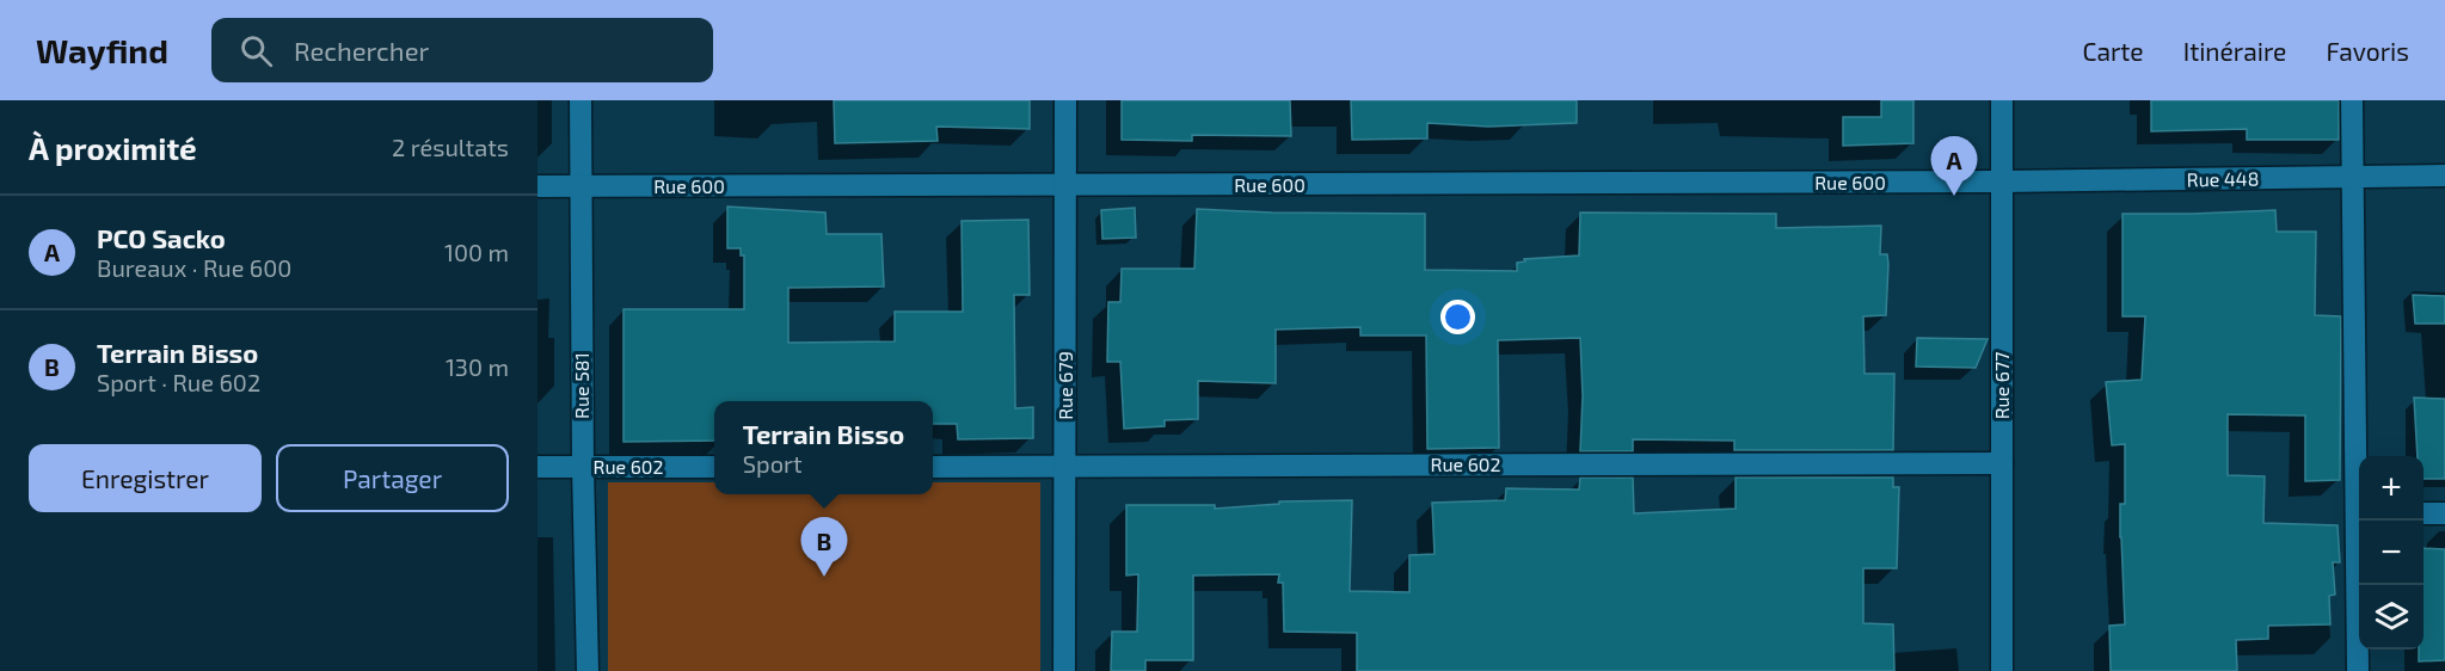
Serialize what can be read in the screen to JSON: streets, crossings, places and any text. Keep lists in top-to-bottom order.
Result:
{
  "streets": {
    "street": [
      "Rue 448",
      "Rue 600",
      "Rue 581",
      "Rue 679",
      "Rue 677",
      "Rue 602"
    ]
  },
  "crossings": [
    ["Rue 448", "Rue 600"],
    ["Rue 448", "Rue 677"],
    ["Rue 600", "Rue 581"],
    ["Rue 600", "Rue 679"],
    ["Rue 600", "Rue 677"],
    ["Rue 581", "Rue 602"],
    ["Rue 679", "Rue 602"],
    ["Rue 677", "Rue 602"]
  ],
  "page": {
    "header": "Wayfind",
    "search": "Rechercher",
    "nav": ["Carte", "Itinéraire", "Favoris"],
    "heading": ["À proximité", "2 résultats"],
    "pins": ["A", "B"],
    "list": [
      {
        "mark": "A",
        "name": "PCO Sacko",
        "note": "Bureaux · Rue 600",
        "value": "100 m"
      },
      {
        "mark": "B",
        "name": "Terrain Bisso",
        "note": "Sport · Rue 602",
        "value": "130 m"
      }
    ],
    "popup": ["Terrain Bisso", "Sport"],
    "buttons": ["Enregistrer", "Partager"],
    "map_buttons": ["+", "−"]
  }
}
